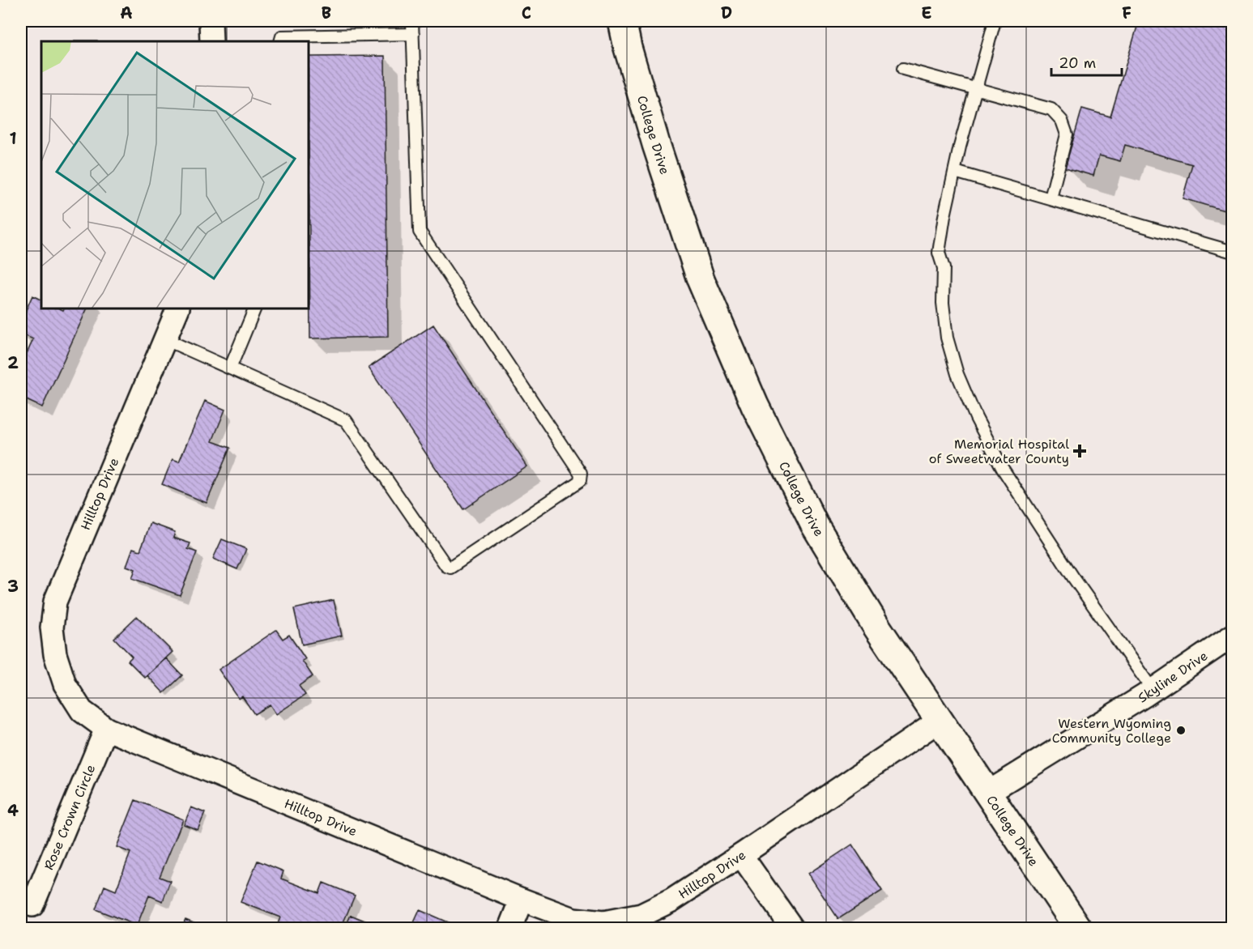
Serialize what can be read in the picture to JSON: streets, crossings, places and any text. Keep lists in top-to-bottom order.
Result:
{
  "streets": {
    "main road": ["College Drive"],
    "street": ["Hilltop Drive", "Skyline Drive", "Rose Crown Circle"]
  },
  "crossings": [
    ["College Drive", "Hilltop Drive"],
    ["College Drive", "Skyline Drive"],
    ["Hilltop Drive", "Rose Crown Circle"]
  ],
  "places": {
    "health": ["Memorial Hospital of Sweetwater County"],
    "other": ["Western Wyoming Community College"]
  },
  "scale_bar": "20 m",
  "grid": {
    "columns": [
      "A",
      "B",
      "C",
      "D",
      "E",
      "F"
    ],
    "rows": [
      "1",
      "2",
      "3",
      "4"
    ]
  }
}
